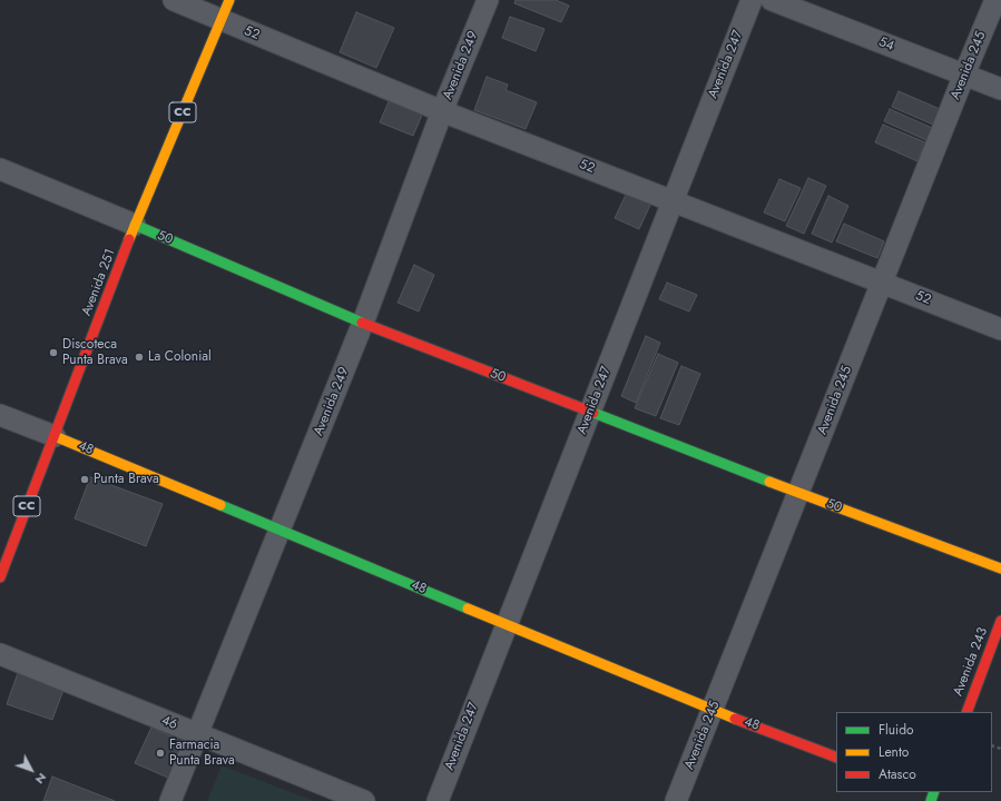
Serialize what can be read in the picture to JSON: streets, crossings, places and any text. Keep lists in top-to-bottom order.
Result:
{
  "streets": {
    "street": [
      "52",
      "54",
      "Avenida 247",
      "Avenida 249",
      "Avenida 245",
      "CC",
      "50",
      "Avenida 251",
      "48",
      "Avenida 243",
      "46"
    ]
  },
  "crossings": [
    ["52", "Avenida 247"],
    ["52", "Avenida 249"],
    ["52", "Avenida 245"],
    ["52", "Avenida 251"],
    ["54", "Avenida 245"],
    ["Avenida 247", "50"],
    ["Avenida 247", "48"],
    ["Avenida 249", "50"],
    ["Avenida 249", "48"],
    ["Avenida 249", "46"],
    ["Avenida 245", "50"],
    ["Avenida 245", "48"],
    ["50", "Avenida 251"],
    ["Avenida 251", "48"]
  ],
  "places": [
    "Discoteca Punta Brava",
    "La Colonial",
    "Punta Brava",
    "Farmacia Punta Brava"
  ],
  "legend": ["Fluido", "Lento", "Atasco"],
  "north": "bottom right"
}
